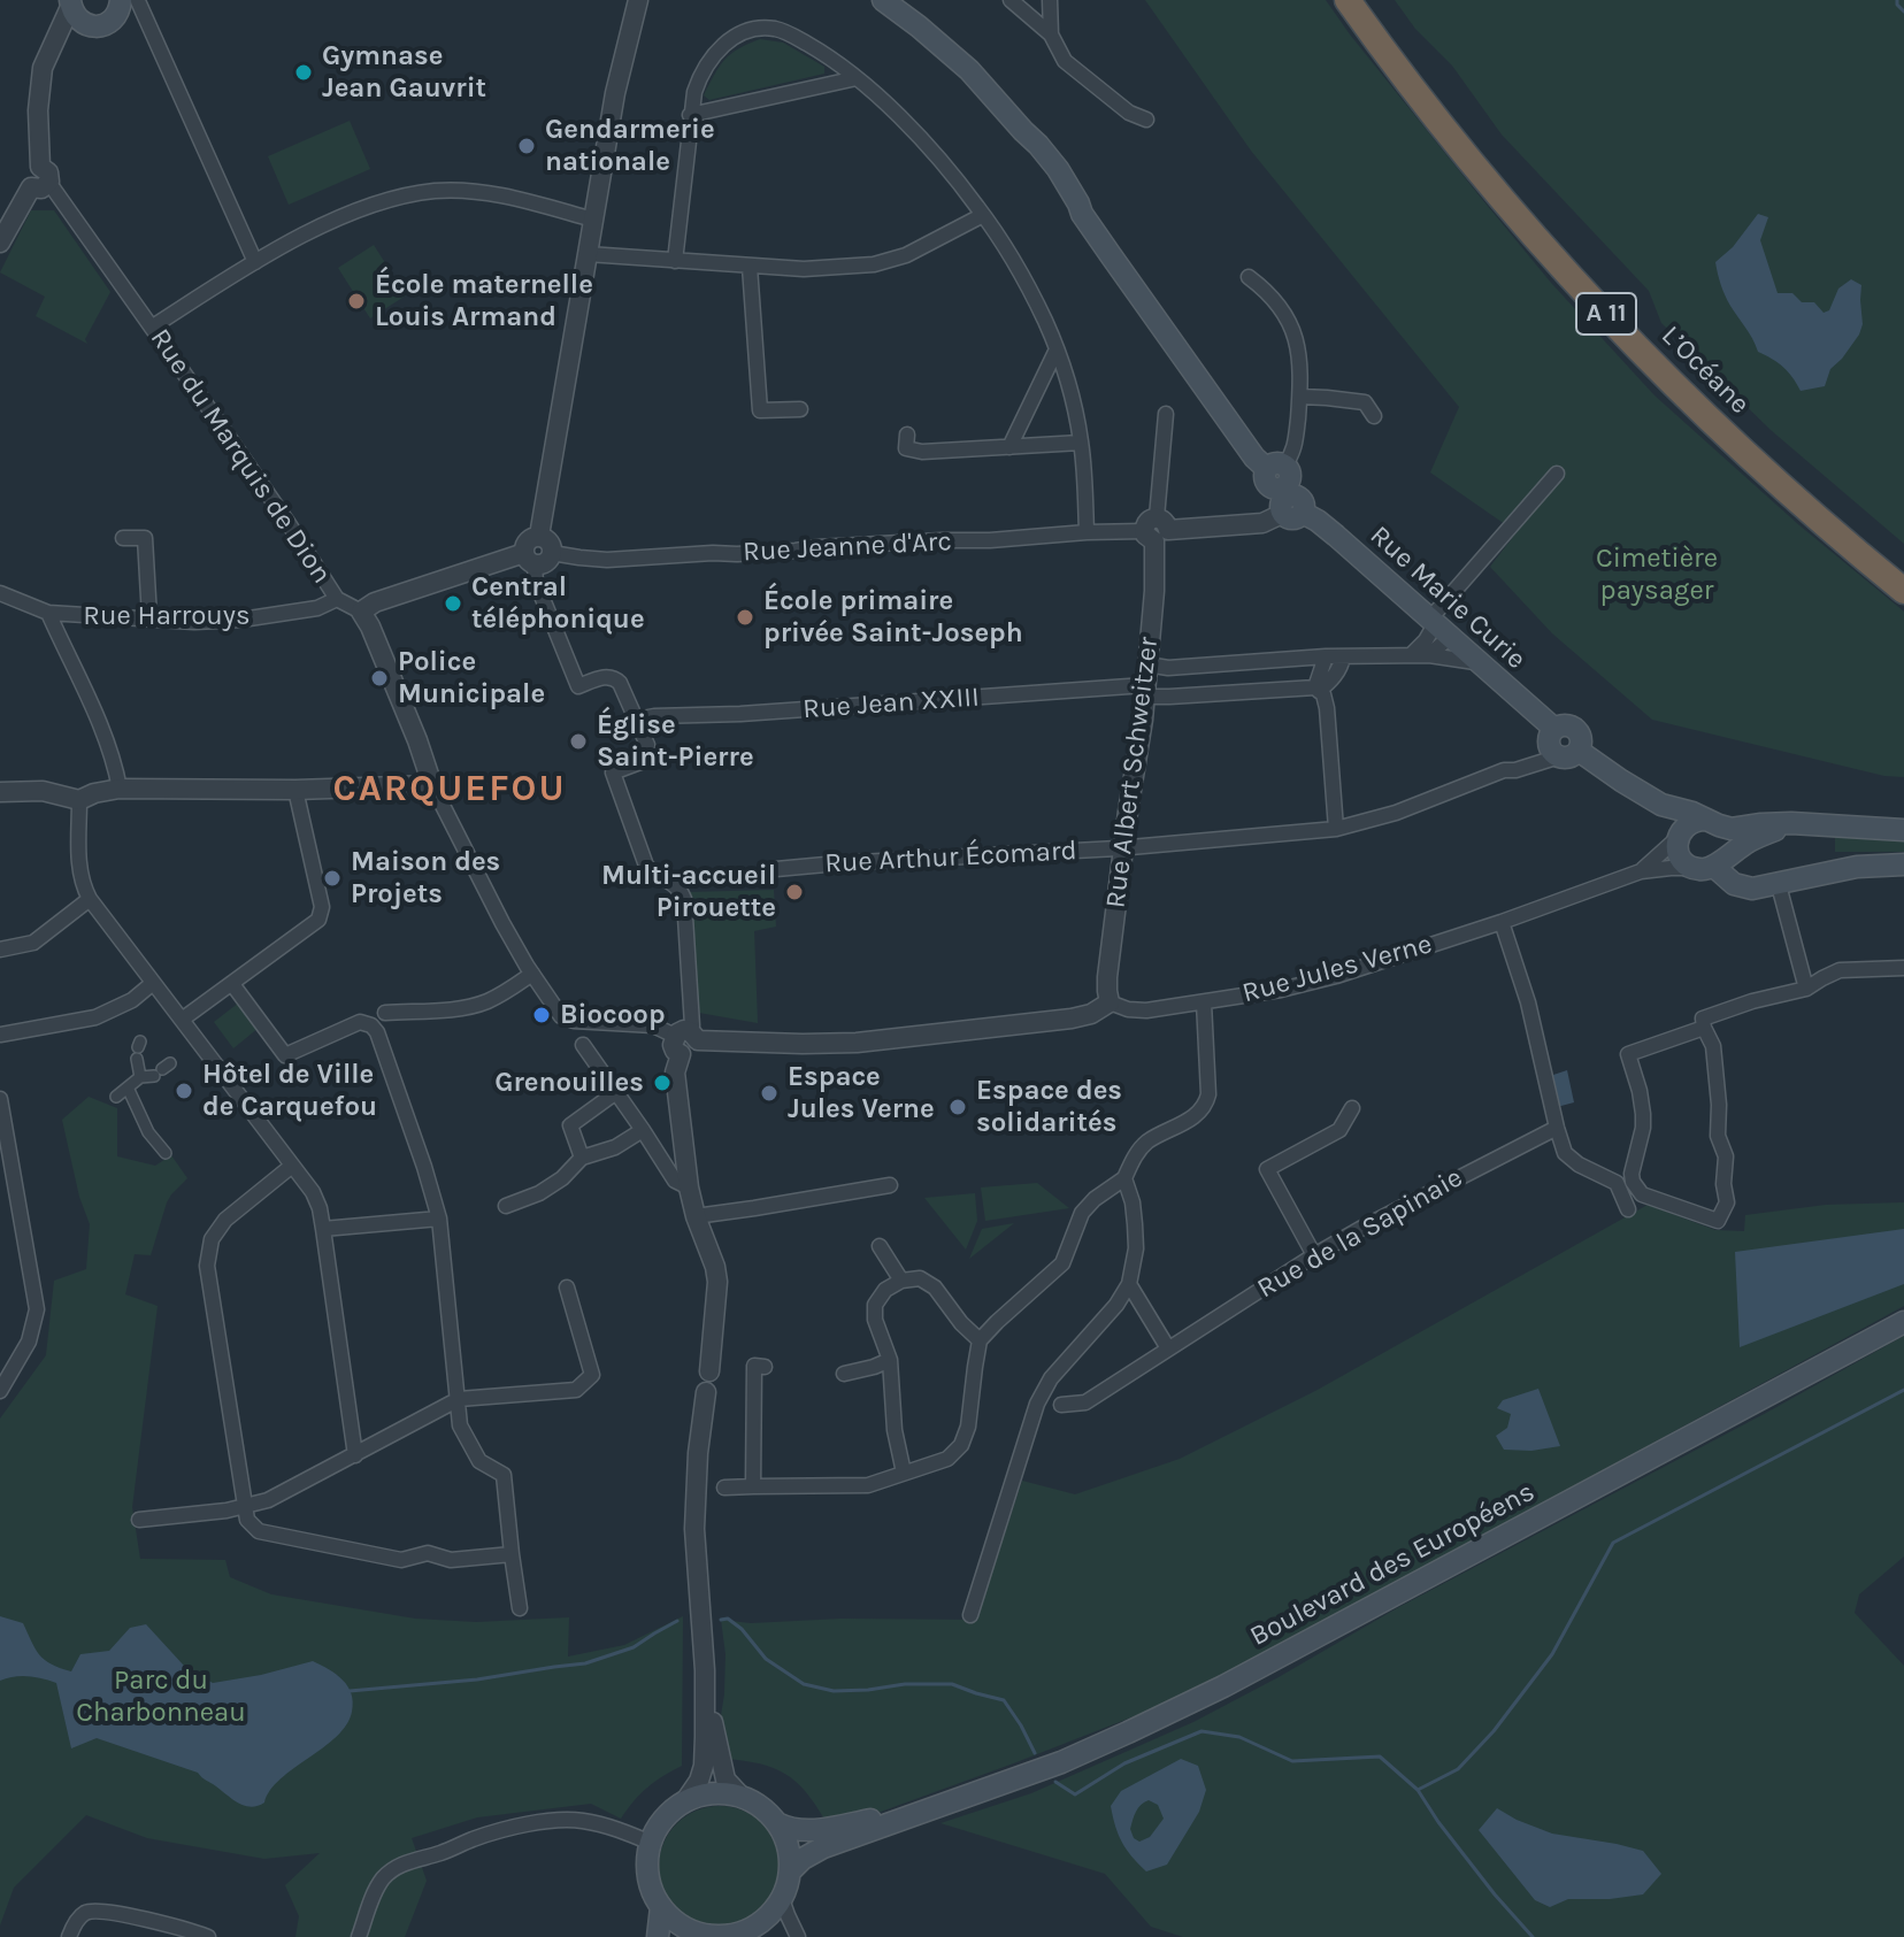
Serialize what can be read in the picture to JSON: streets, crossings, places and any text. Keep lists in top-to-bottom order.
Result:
{
  "streets": {
    "highway": ["A 11", "L’Océane"],
    "main road": ["Rue Marie Curie", "Boulevard des Européens"],
    "street": [
      "Rue du Marquis de Dion",
      "Rue Jeanne d'Arc",
      "Rue Harrouys",
      "Rue Jean XXIII",
      "Rue Albert Schweitzer",
      "Rue Arthur Écomard",
      "Rue Jules Verne",
      "Rue de la Sapinaie"
    ]
  },
  "crossings": [
    ["Rue du Marquis de Dion", "Rue Harrouys"],
    ["Rue Jeanne d'Arc", "Rue Albert Schweitzer"],
    ["Rue Marie Curie", "Rue Arthur Écomard"],
    ["Rue Jean XXIII", "Rue Albert Schweitzer"],
    ["Rue Albert Schweitzer", "Rue Arthur Écomard"],
    ["Rue Albert Schweitzer", "Rue Jules Verne"]
  ],
  "districts": ["CARQUEFOU"],
  "parks": ["Cimetière paysager", "Parc du Charbonneau"],
  "places": [
    "Gymnase Jean Gauvrit",
    "Gendarmerie nationale",
    "École maternelle Louis Armand",
    "Central téléphonique",
    "École primaire privée Saint-Joseph",
    "Police Municipale",
    "Église Saint-Pierre",
    "Maison des Projets",
    "Multi-accueil Pirouette",
    "Biocoop",
    "Grenouilles",
    "Hôtel de Ville de Carquefou",
    "Espace Jules Verne",
    "Espace des solidarités"
  ]
}
